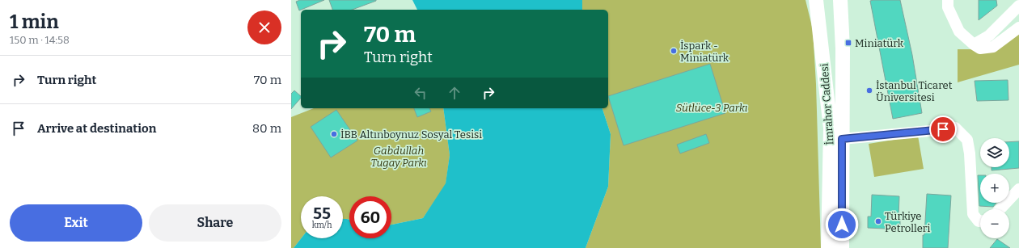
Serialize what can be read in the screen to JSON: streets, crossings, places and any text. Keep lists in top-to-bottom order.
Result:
{
  "streets": {
    "main road": ["İmrahor Caddesi"]
  },
  "parks": ["Sütlüce-3 Parkı", "Gabdullah Tugay Parkı"],
  "places": {
    "transit": ["Miniatürk"],
    "other": [
      "İspark - Miniatürk",
      "İstanbul Ticaret Üniversitesi",
      "İBB Altınboynuz Sosyal Tesisi",
      "Türkiye Petrolleri"
    ]
  },
  "page": {
    "heading": ["1 min", "150 m · 14:58"],
    "turn": ["70 m", "Turn right"],
    "list": [
      {
        "name": "Turn right",
        "value": "70 m"
      },
      {
        "name": "Arrive at destination",
        "value": "80 m"
      }
    ],
    "map_buttons": ["+", "−"],
    "speed": "55 km/h",
    "limit": "60",
    "buttons": ["Exit", "Share"]
  }
}
